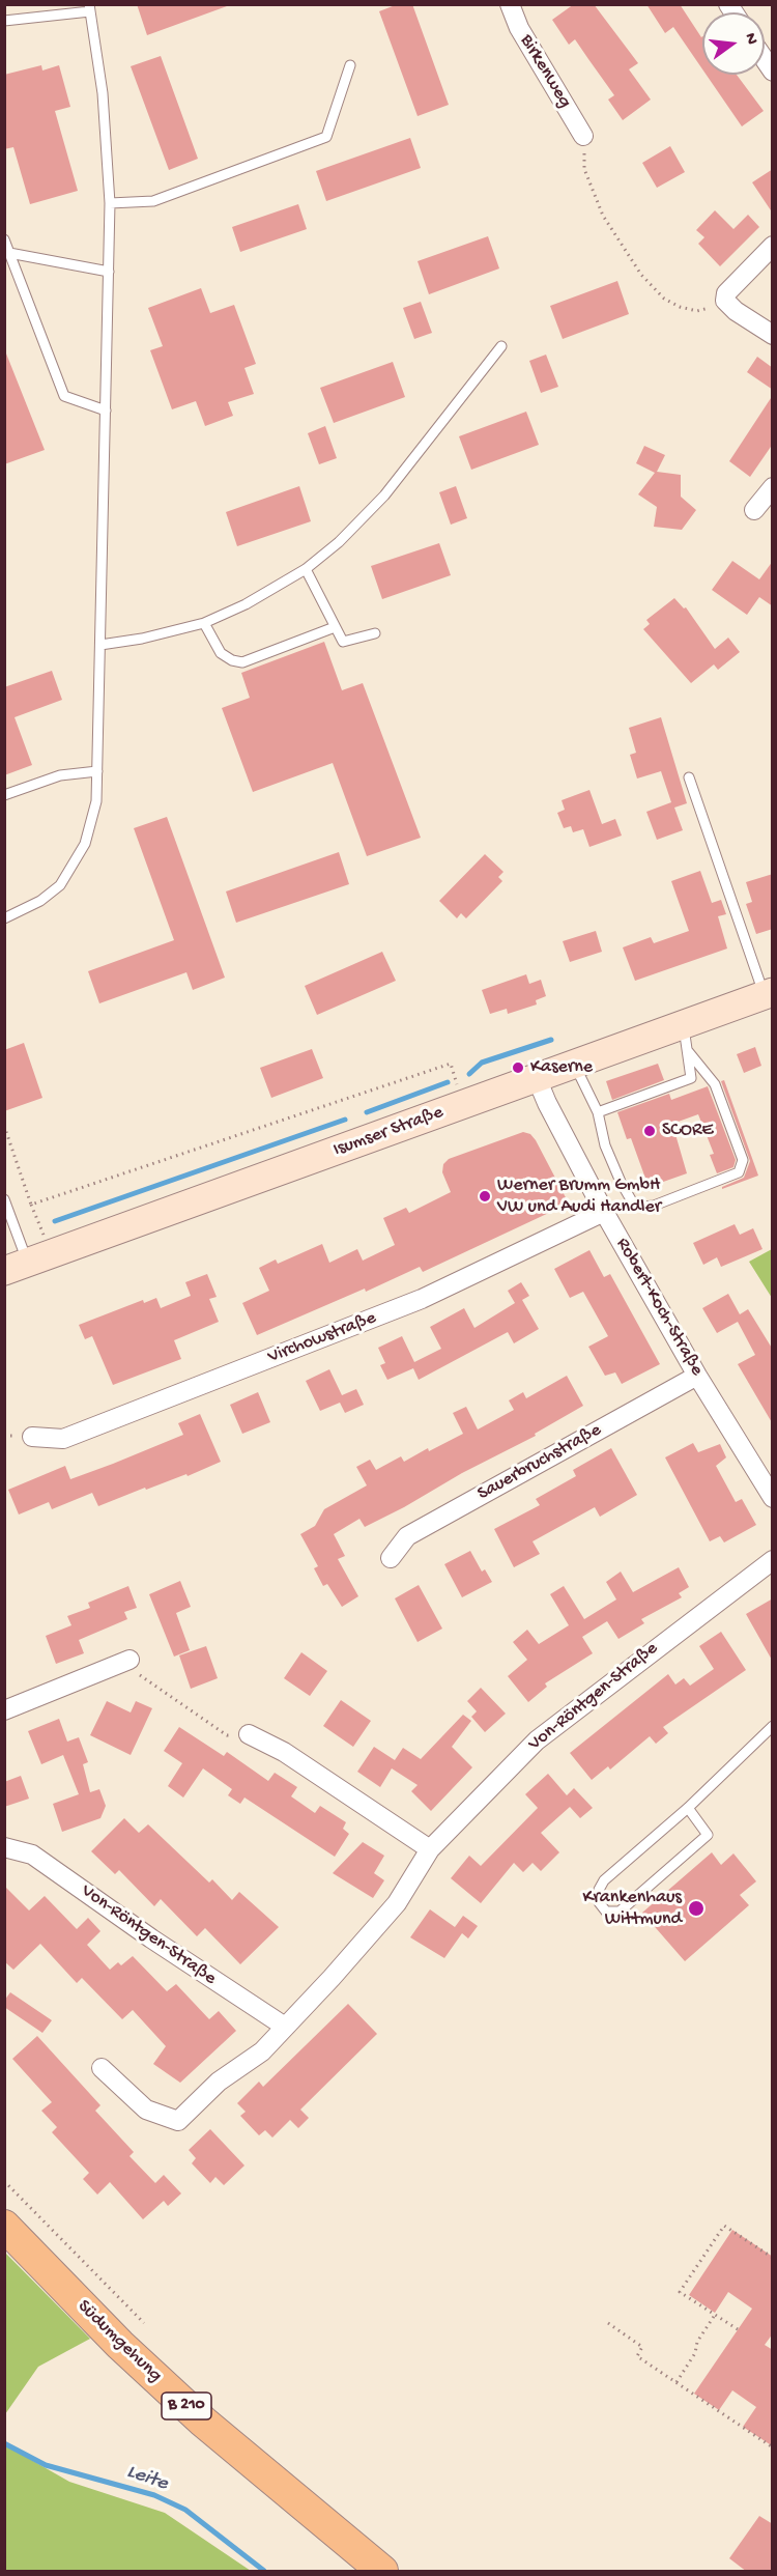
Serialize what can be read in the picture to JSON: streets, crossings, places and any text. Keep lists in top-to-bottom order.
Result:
{
  "streets": {
    "main road": ["Südumgehung", "B 210"],
    "street": [
      "Birkenweg",
      "Isumser Straße",
      "Robert-Koch-Straße",
      "Virchowstraße",
      "Sauerbruchstraße",
      "Von-Röntgen-Straße"
    ]
  },
  "crossings": [
    ["Isumser Straße", "Robert-Koch-Straße"],
    ["Robert-Koch-Straße", "Virchowstraße"],
    ["Robert-Koch-Straße", "Sauerbruchstraße"]
  ],
  "water": ["Leite"],
  "places": [
    "Kaserne",
    "SCORE",
    "Werner Brumm GmbH VW und Audi Handler",
    "Krankenhaus Wittmund"
  ],
  "north": "right"
}
